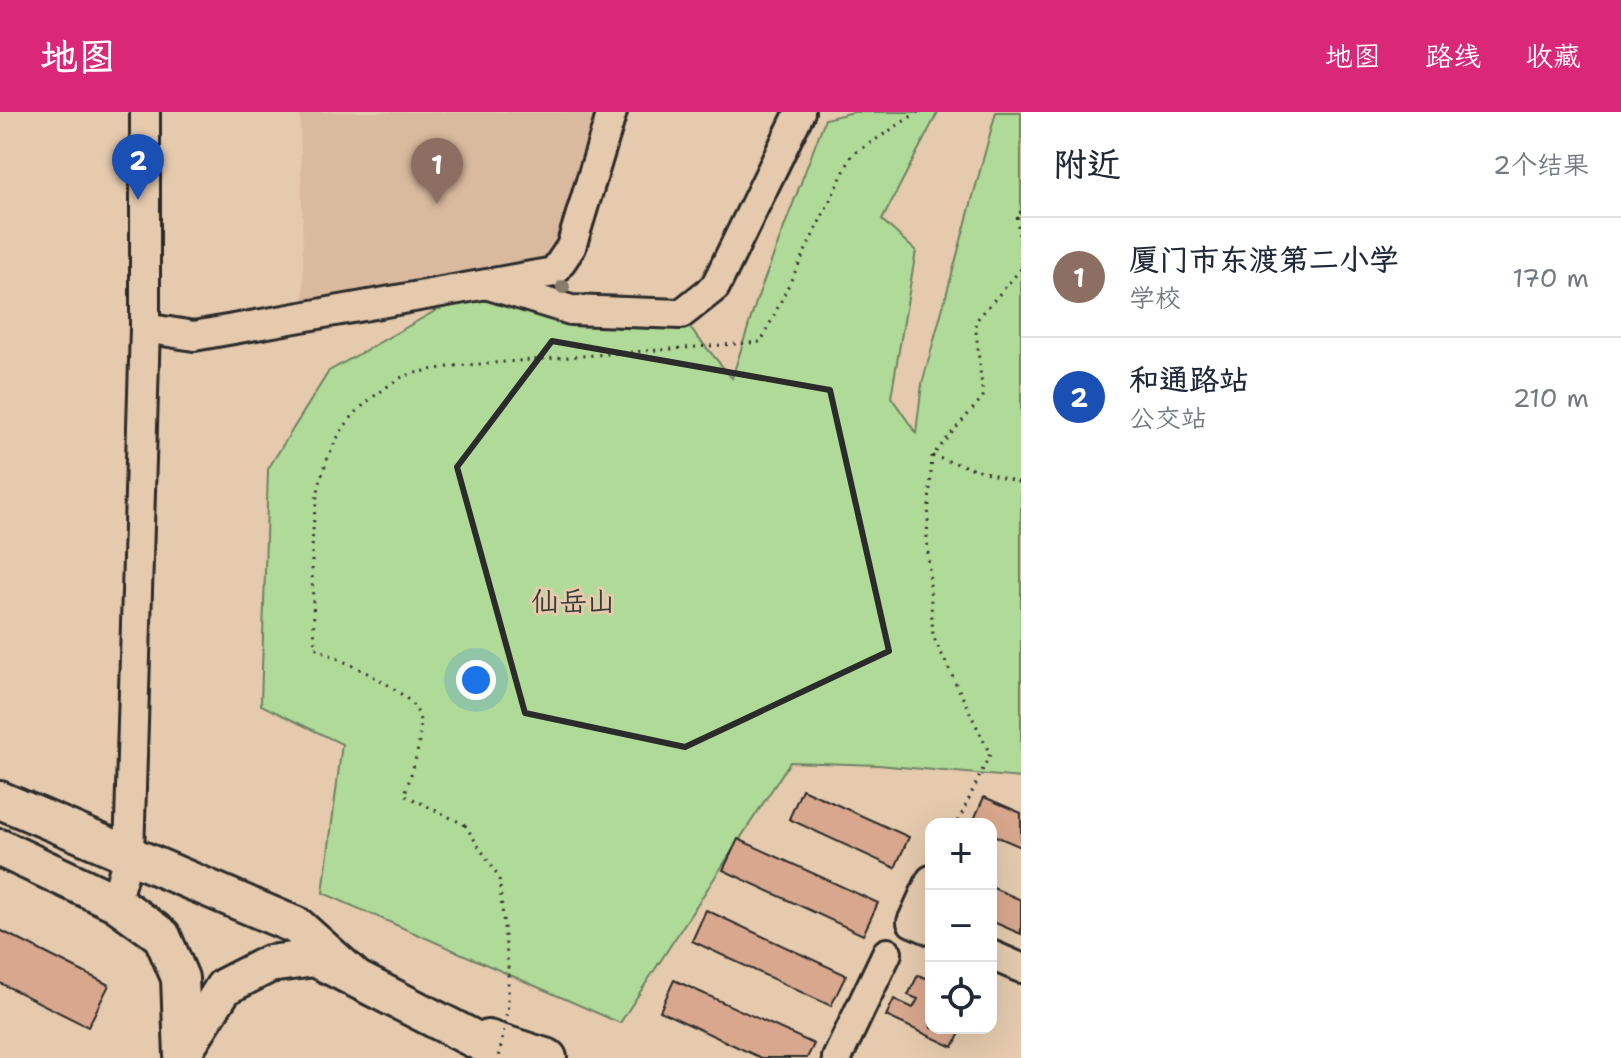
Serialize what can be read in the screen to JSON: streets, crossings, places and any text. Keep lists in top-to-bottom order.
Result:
{
  "parks": ["仙岳山"],
  "page": {
    "header": "地图",
    "nav": ["地图", "路线", "收藏"],
    "heading": ["附近", "2个结果"],
    "pins": ["2", "1"],
    "list": [
      {
        "mark": "1",
        "name": "厦门市东渡第二小学",
        "note": "学校",
        "value": "170 m"
      },
      {
        "mark": "2",
        "name": "和通路站",
        "note": "公交站",
        "value": "210 m"
      }
    ],
    "map_buttons": ["+", "−"]
  }
}
